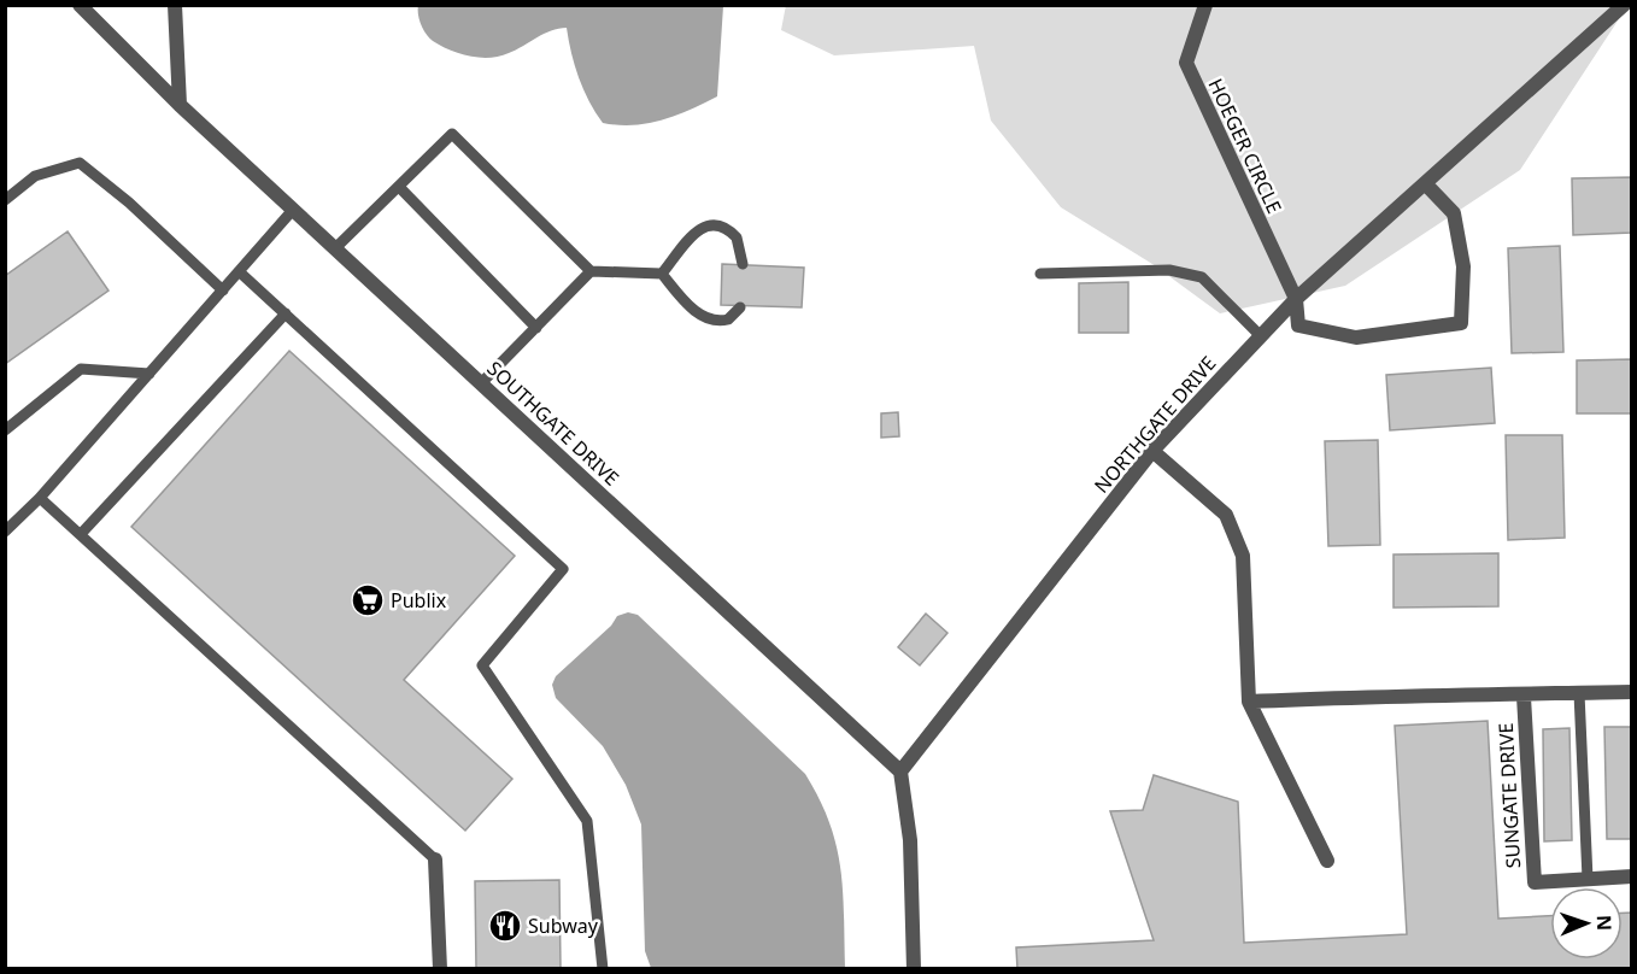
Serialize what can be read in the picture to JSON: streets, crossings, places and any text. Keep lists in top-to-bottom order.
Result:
{
  "streets": {
    "street": [
      "HOEGER CIRCLE",
      "SOUTHGATE DRIVE",
      "NORTHGATE DRIVE",
      "SUNGATE DRIVE"
    ]
  },
  "crossings": [
    ["HOEGER CIRCLE", "NORTHGATE DRIVE"],
    ["SOUTHGATE DRIVE", "NORTHGATE DRIVE"]
  ],
  "places": {
    "supermarket": ["Publix"],
    "restaurant": ["Subway"]
  },
  "north": "right"
}
